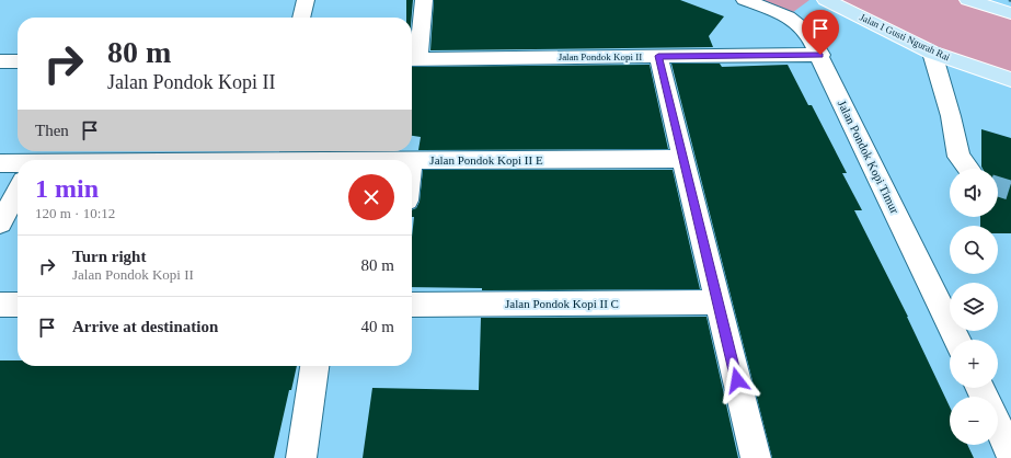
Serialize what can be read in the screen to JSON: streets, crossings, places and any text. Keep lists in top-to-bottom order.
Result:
{
  "streets": {
    "main road": ["Jalan I Gusti Ngurah Rai"],
    "street": [
      "Jalan Pondok Kopi II",
      "Jalan Pondok Kopi Timur",
      "Jalan Pondok Kopi II E",
      "Jalan Pondok Kopi II C"
    ]
  },
  "crossings": [
    ["Jalan Pondok Kopi II", "Jalan Pondok Kopi Timur"]
  ],
  "page": {
    "turn": ["80 m", "Jalan Pondok Kopi II"],
    "then": "Then",
    "heading": ["1 min", "120 m · 10:12"],
    "map_buttons": ["+", "−"],
    "list": [
      {
        "name": "Turn right",
        "note": "Jalan Pondok Kopi II",
        "value": "80 m"
      },
      {
        "name": "Arrive at destination",
        "value": "40 m"
      }
    ]
  }
}
